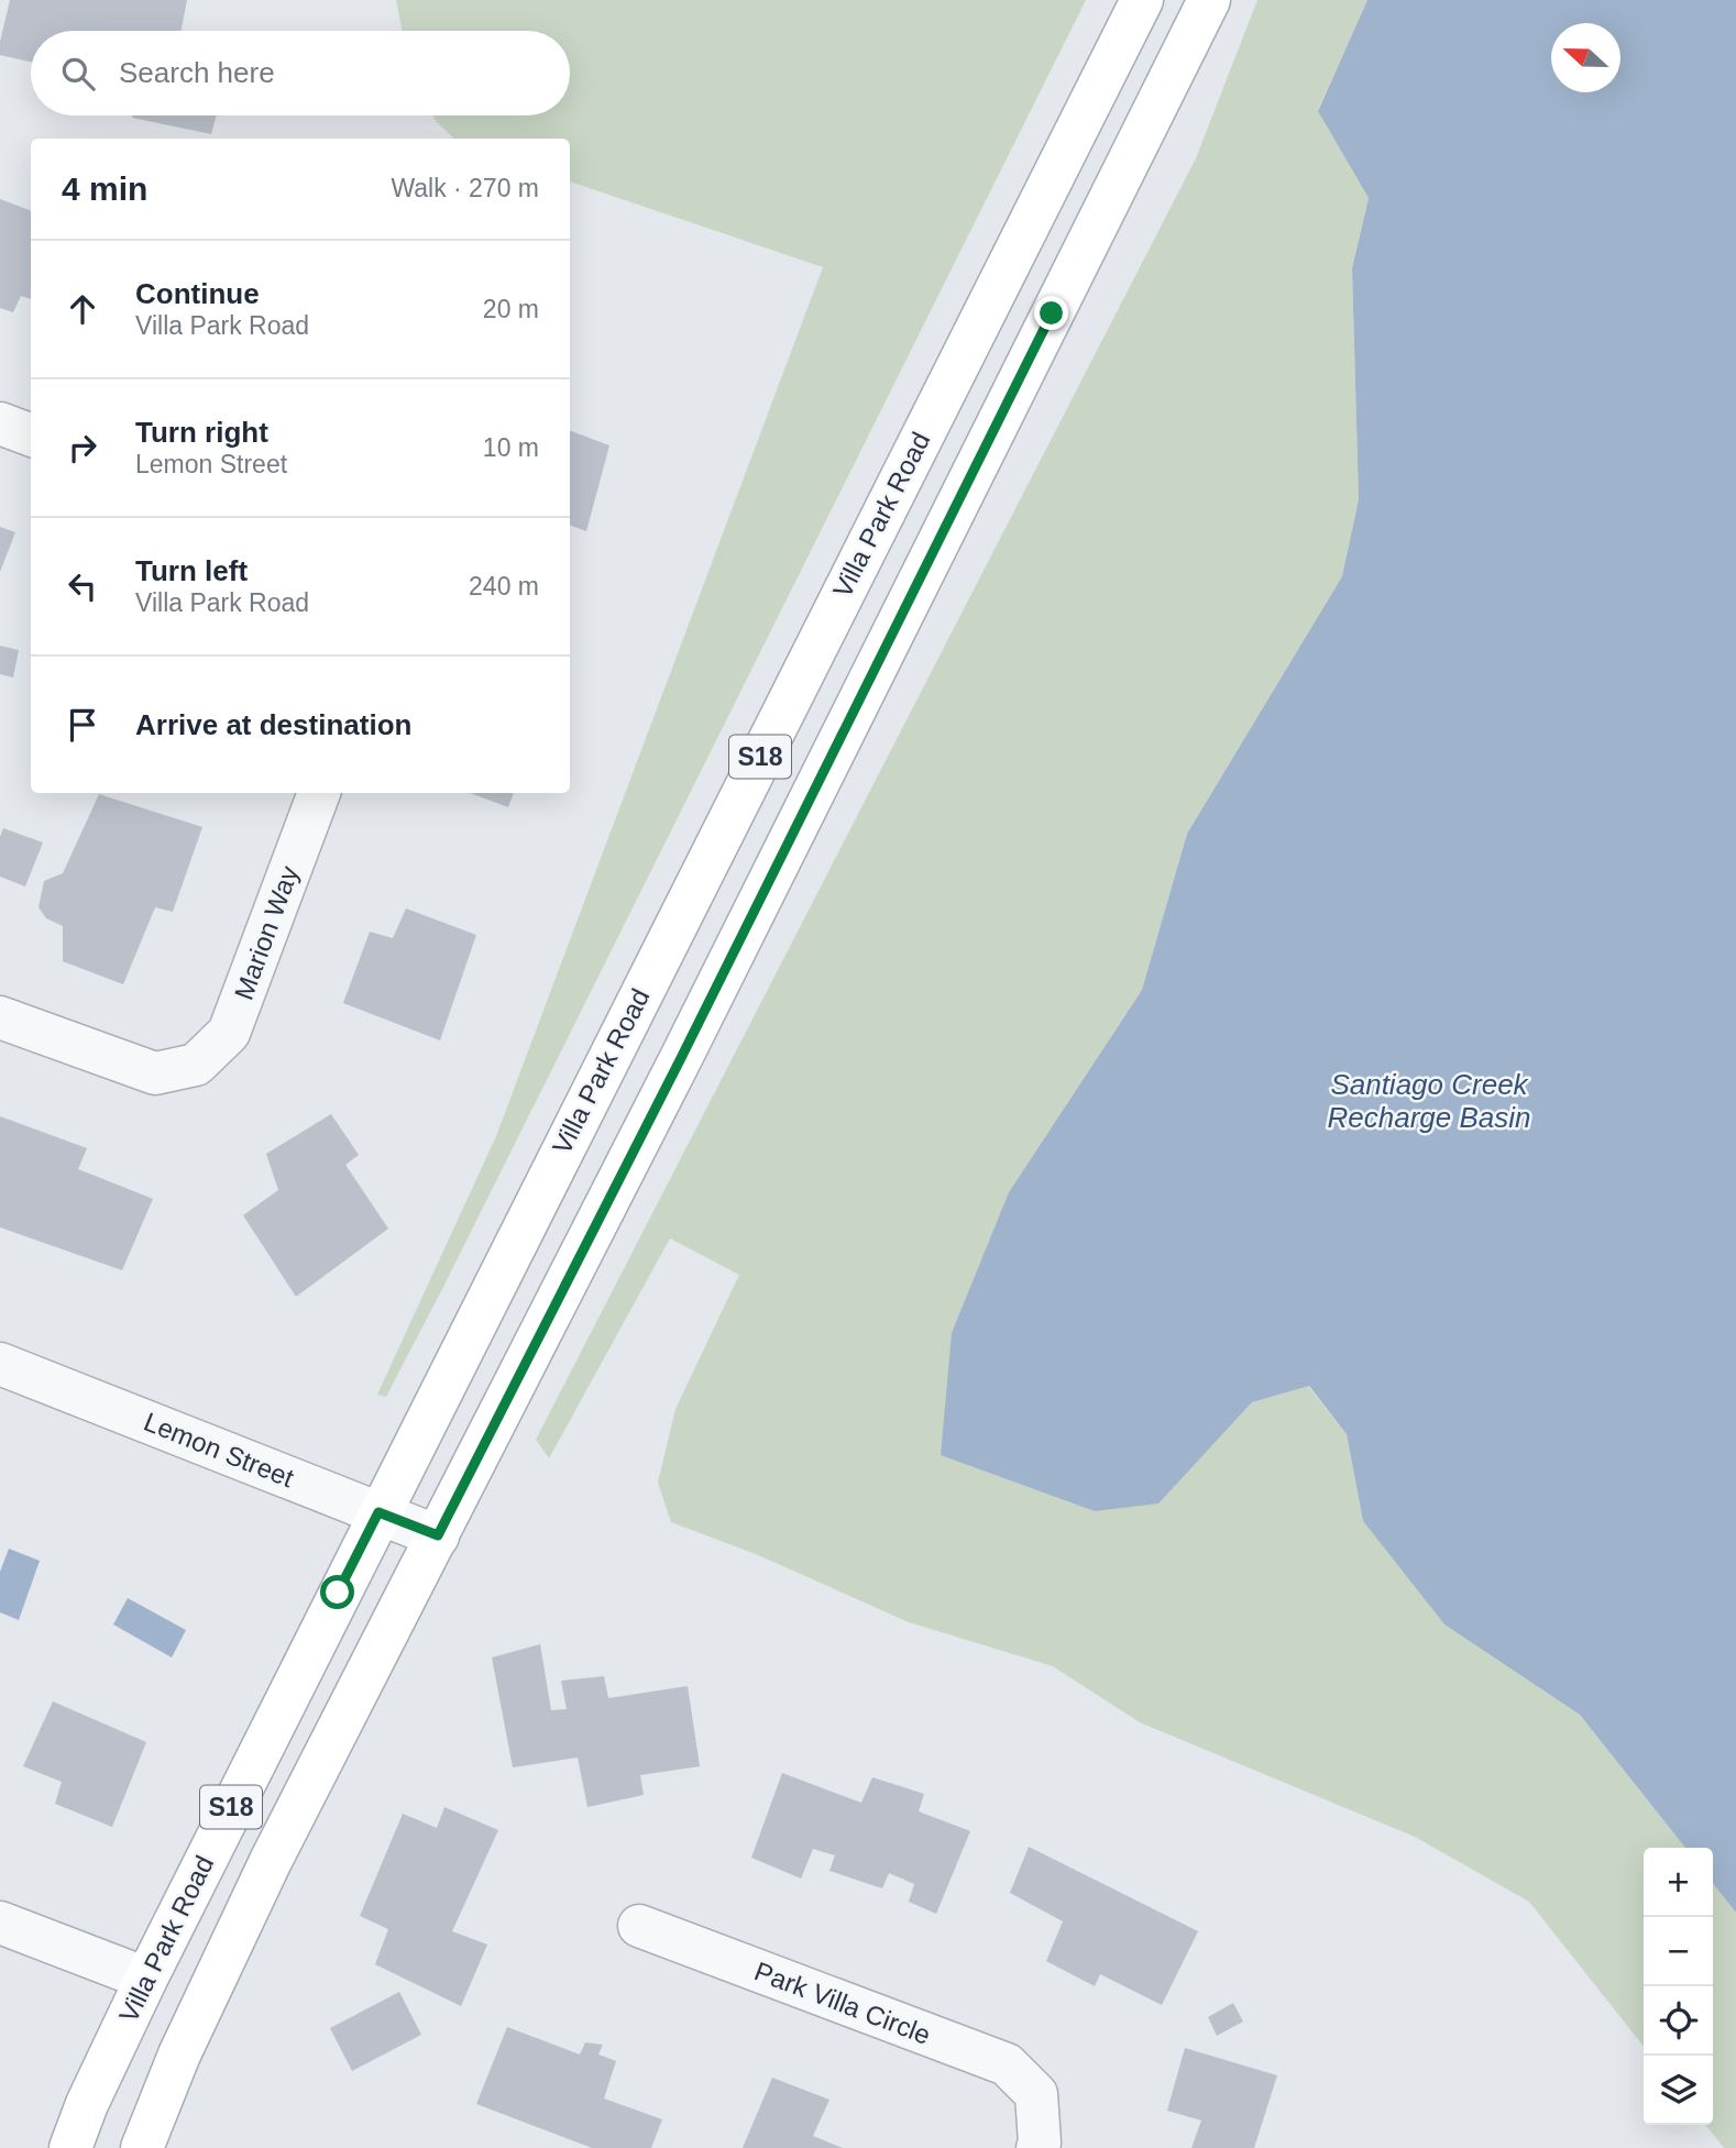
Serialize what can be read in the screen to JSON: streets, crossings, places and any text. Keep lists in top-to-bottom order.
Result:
{
  "streets": {
    "main road": ["Villa Park Road", "S18"],
    "street": ["Marion Way", "Lemon Street", "Park Villa Circle"]
  },
  "crossings": [
    ["Villa Park Road", "Lemon Street"],
    ["S18", "Lemon Street"]
  ],
  "water": ["Santiago Creek Recharge Basin"],
  "north": "left",
  "page": {
    "search": "Search here",
    "heading": ["4 min", "Walk · 270 m"],
    "list": [
      ["Continue", "Villa Park Road", "20 m"],
      ["Turn right", "Lemon Street", "10 m"],
      ["Turn left", "Villa Park Road", "240 m"],
      "Arrive at destination"
    ],
    "map_buttons": ["+", "−"]
  }
}
